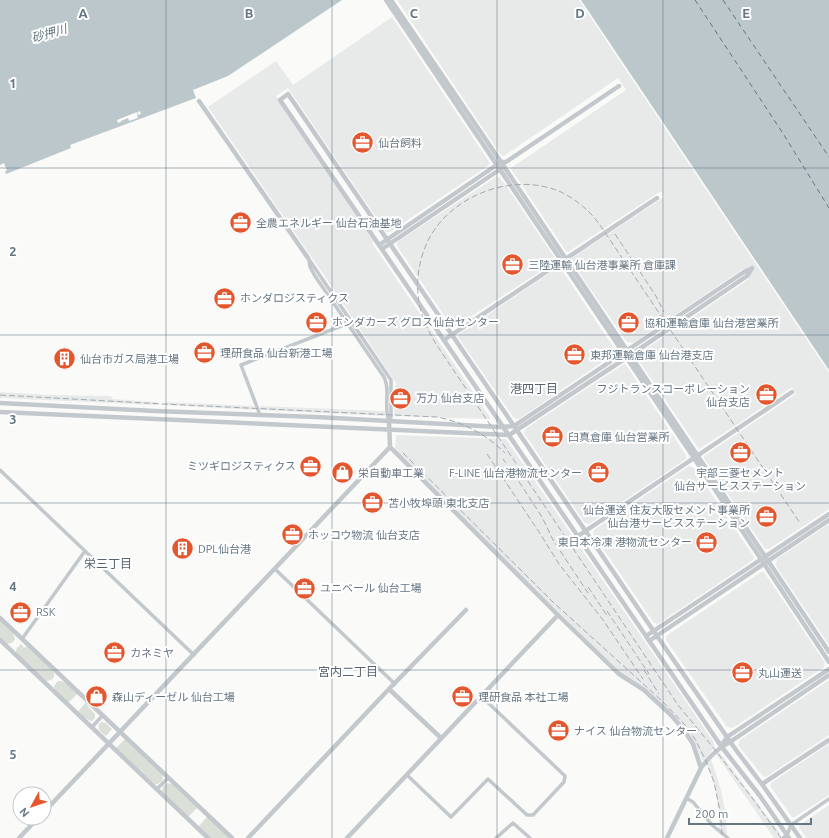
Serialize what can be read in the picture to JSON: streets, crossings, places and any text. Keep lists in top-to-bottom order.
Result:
{
  "districts": ["港四丁目", "栄三丁目", "宮内二丁目"],
  "water": ["砂押川"],
  "places": {
    "office": [
      "仙台飼料",
      "全農エネルギー 仙台石油基地",
      "三陸運輸 仙台港事業所 倉庫課",
      "ホンダロジスティクス",
      "ホンダカーズ グロス仙台センター",
      "協和運輸倉庫 仙台港営業所",
      "理研食品 仙台新港工場",
      "東邦運輸倉庫 仙台港支店",
      "フジトランスコーポレーション 仙台支店",
      "万力 仙台支店",
      "臼真倉庫 仙台営業所",
      "宇部三菱セメント 仙台サービスステーション",
      "ミツギロジスティクス",
      "F-LINE 仙台港物流センター",
      "苫小牧埠頭 東北支店",
      "仙台運送 住友大阪セメント事業所 仙台港サービスステーション",
      "ホッコウ物流 仙台支店",
      "東日本冷凍 港物流センター",
      "ユニベール 仙台工場",
      "RSK",
      "カネミヤ",
      "丸山運送",
      "理研食品 本社工場",
      "ナイス 仙台物流センター"
    ],
    "building": ["仙台市ガス局港工場", "DPL仙台港"],
    "shop": ["栄自動車工業", "森山ディーゼル 仙台工場"]
  },
  "scale_bar": "200 m",
  "north": "bottom left",
  "grid": {
    "columns": [
      "A",
      "B",
      "C",
      "D",
      "E"
    ],
    "rows": [
      "1",
      "2",
      "3",
      "4",
      "5"
    ]
  }
}
